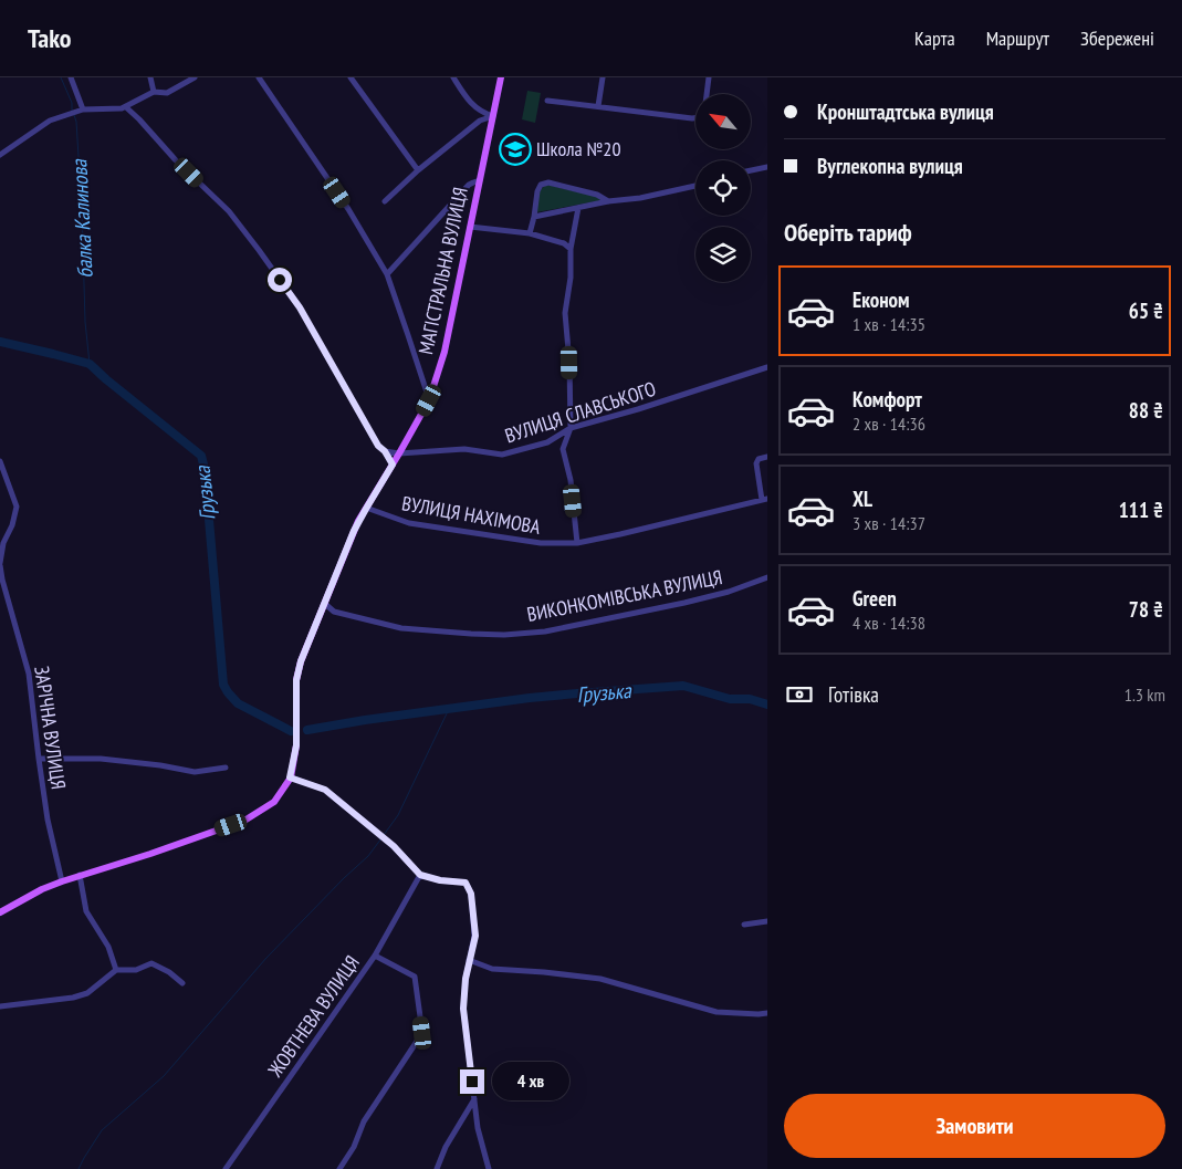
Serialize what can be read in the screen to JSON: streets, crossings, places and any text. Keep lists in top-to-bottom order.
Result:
{
  "streets": {
    "main road": ["МАГІСТРАЛЬНА ВУЛИЦЯ"],
    "street": [
      "ВУЛИЦЯ СЛАВСЬКОГО",
      "ВУЛИЦЯ НАХІМОВА",
      "ВИКОНКОМІВСЬКА ВУЛИЦЯ",
      "ЗАРІЧНА ВУЛИЦЯ",
      "ЖОВТНЕВА ВУЛИЦЯ"
    ]
  },
  "crossings": [
    ["МАГІСТРАЛЬНА ВУЛИЦЯ", "ВУЛИЦЯ СЛАВСЬКОГО"],
    ["МАГІСТРАЛЬНА ВУЛИЦЯ", "ВУЛИЦЯ НАХІМОВА"],
    ["МАГІСТРАЛЬНА ВУЛИЦЯ", "ВИКОНКОМІВСЬКА ВУЛИЦЯ"],
    ["МАГІСТРАЛЬНА ВУЛИЦЯ", "ЗАРІЧНА ВУЛИЦЯ"]
  ],
  "water": ["балка Калинова", "Грузька"],
  "places": {
    "school or university": ["Школа №20"]
  },
  "north": "top left",
  "page": {
    "header": "Tako",
    "nav": ["Карта", "Маршрут", "Збережені"],
    "banner": ["Кронштадтська вулиця", "Вуглекопна вулиця"],
    "heading": "Оберіть тариф",
    "list": [
      {
        "name": "Економ",
        "note": "1 хв · 14:35",
        "value": "65 ₴"
      },
      {
        "name": "Комфорт",
        "note": "2 хв · 14:36",
        "value": "88 ₴"
      },
      {
        "name": "XL",
        "note": "3 хв · 14:37",
        "value": "111 ₴"
      },
      {
        "name": "Green",
        "note": "4 хв · 14:38",
        "value": "78 ₴"
      }
    ],
    "pay": ["Готівка", "1.3 km"],
    "bubble": "4 хв",
    "buttons": "Замовити"
  }
}
